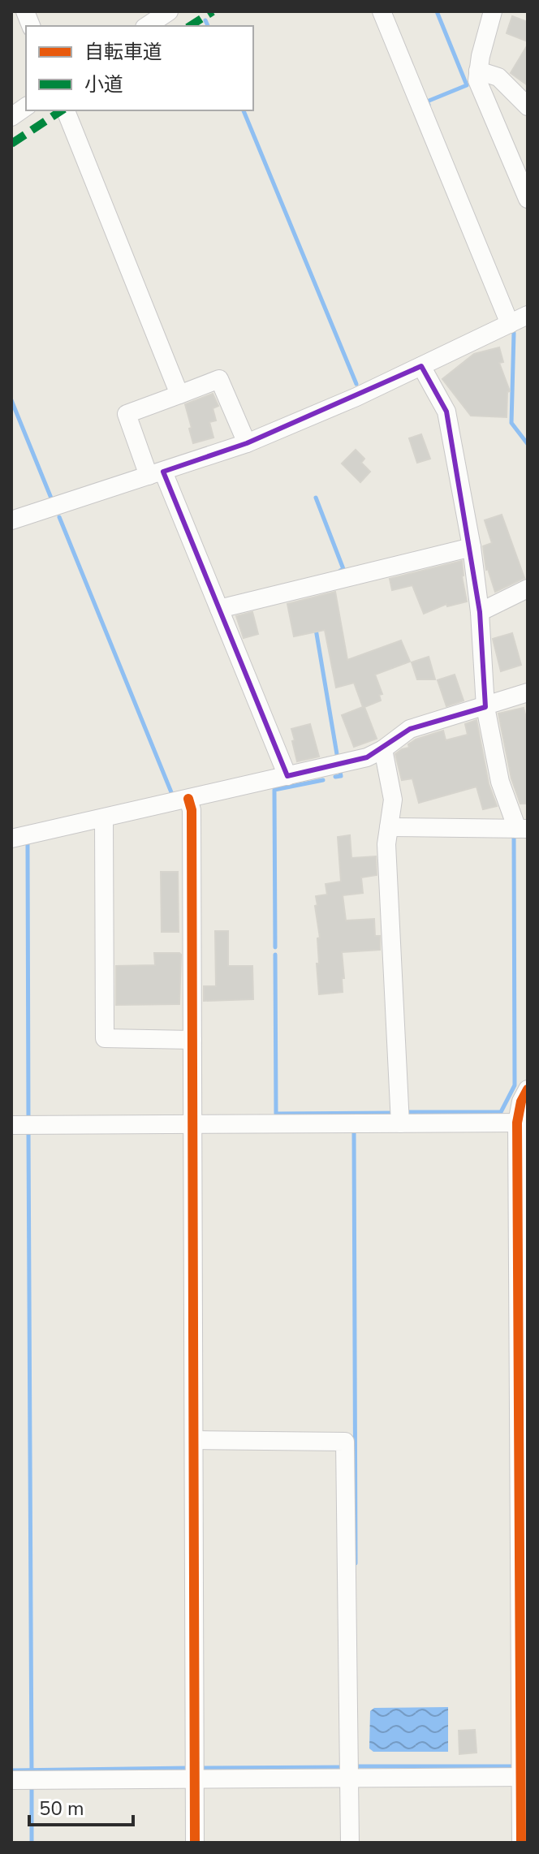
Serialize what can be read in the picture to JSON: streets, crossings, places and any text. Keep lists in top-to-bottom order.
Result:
{
  "legend": ["自転車道", "小道"],
  "scale_bar": "50 m"
}
